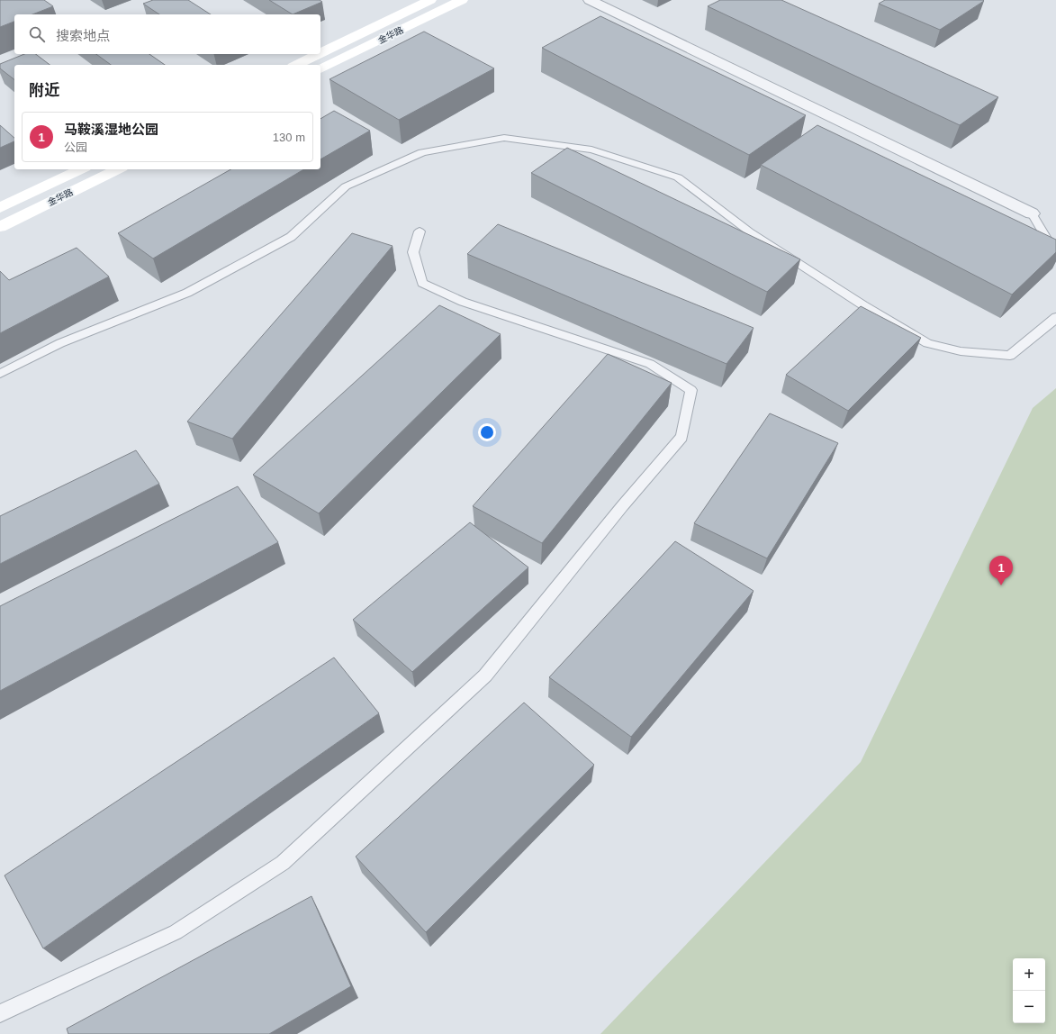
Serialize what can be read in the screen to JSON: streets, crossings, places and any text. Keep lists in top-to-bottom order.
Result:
{
  "streets": {
    "main road": ["金华路"]
  },
  "page": {
    "search": "搜索地点",
    "heading": "附近",
    "list": [
      {
        "mark": "1",
        "name": "马鞍溪湿地公园",
        "note": "公园",
        "value": "130 m"
      }
    ],
    "pins": "1",
    "map_buttons": ["+", "−"]
  }
}
